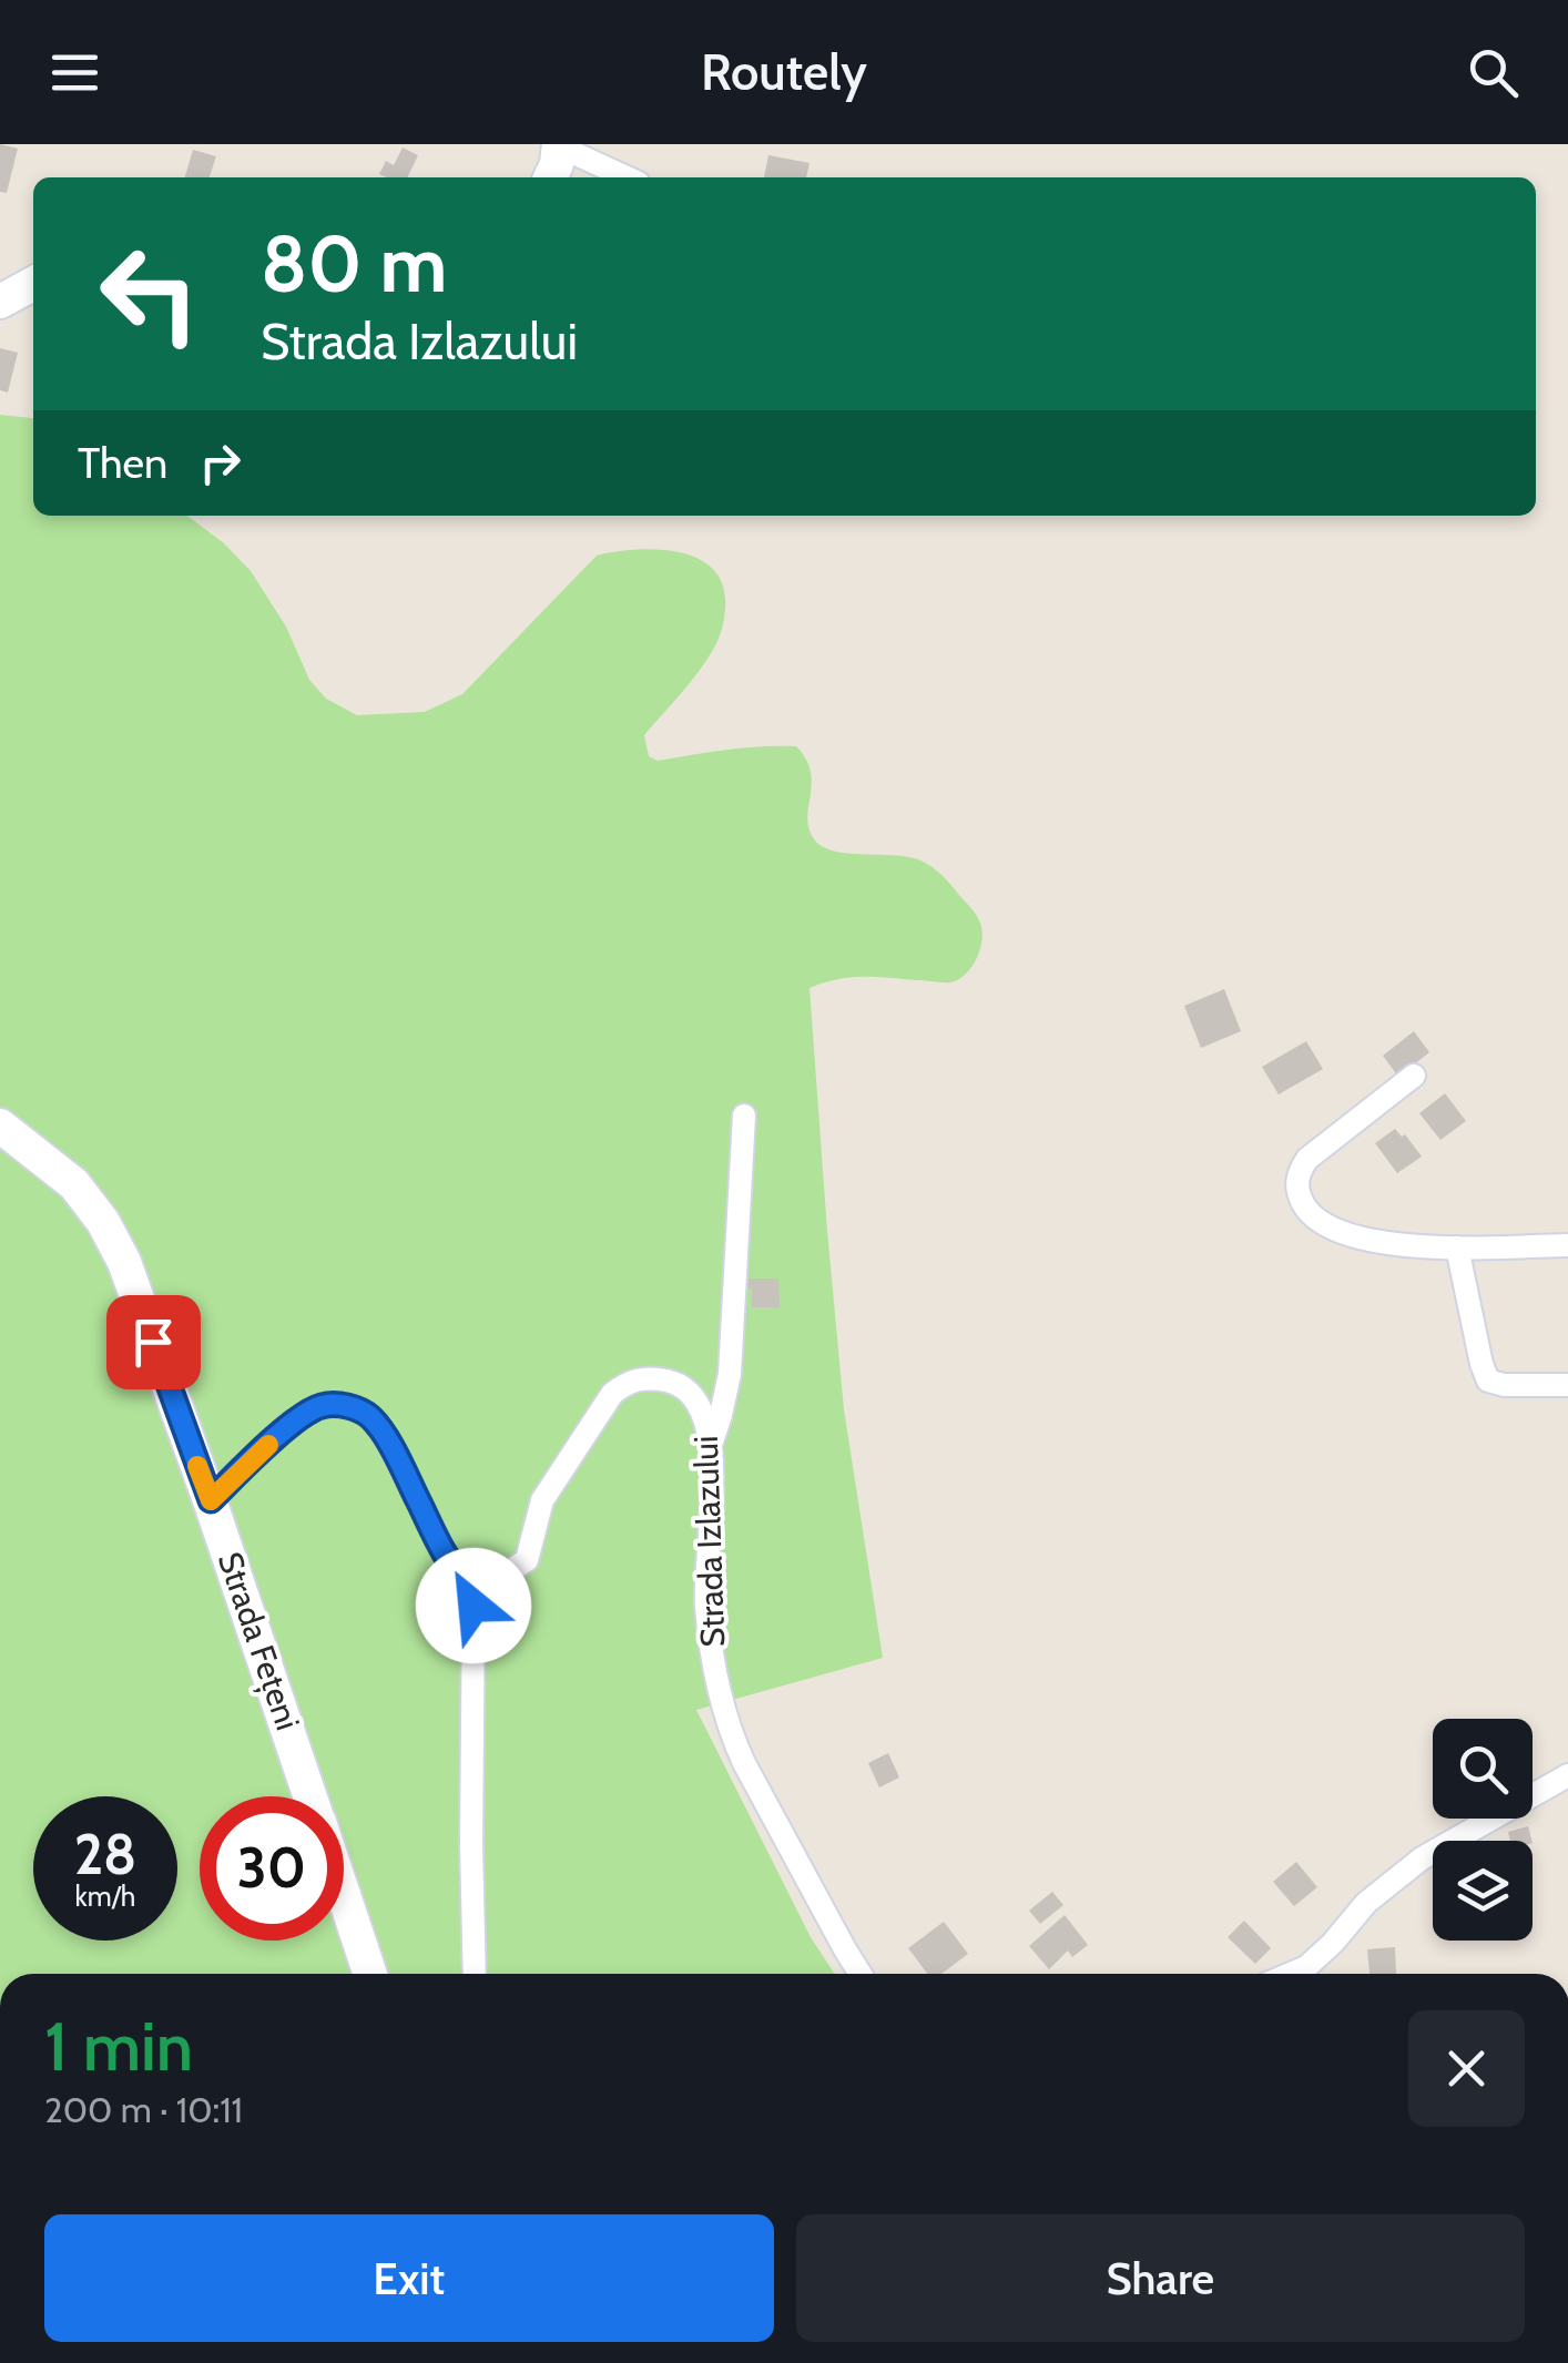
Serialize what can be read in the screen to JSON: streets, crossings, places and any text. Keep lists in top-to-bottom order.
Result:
{
  "streets": {
    "street": ["Strada Izlazului", "Strada Fețeni"]
  },
  "page": {
    "header": "Routely",
    "turn": ["80 m", "Strada Izlazului"],
    "then": "Then",
    "speed": "28 km/h",
    "limit": "30",
    "heading": ["1 min", "200 m · 10:11"],
    "buttons": ["Exit", "Share"]
  }
}
